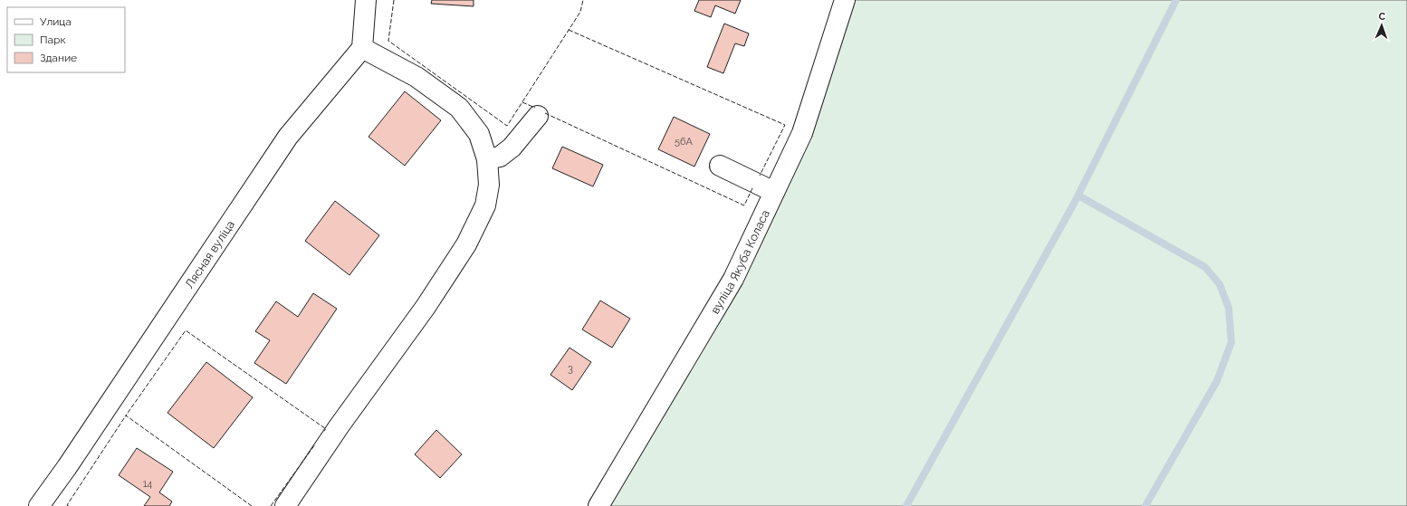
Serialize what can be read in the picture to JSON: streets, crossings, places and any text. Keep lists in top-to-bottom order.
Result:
{
  "streets": {
    "street": ["Лясная вуліца", "вуліца Якуба Коласа"]
  },
  "house_numbers": ["56А", "3", "14"],
  "legend": ["Улица", "Парк", "Здание"],
  "north": "top"
}
